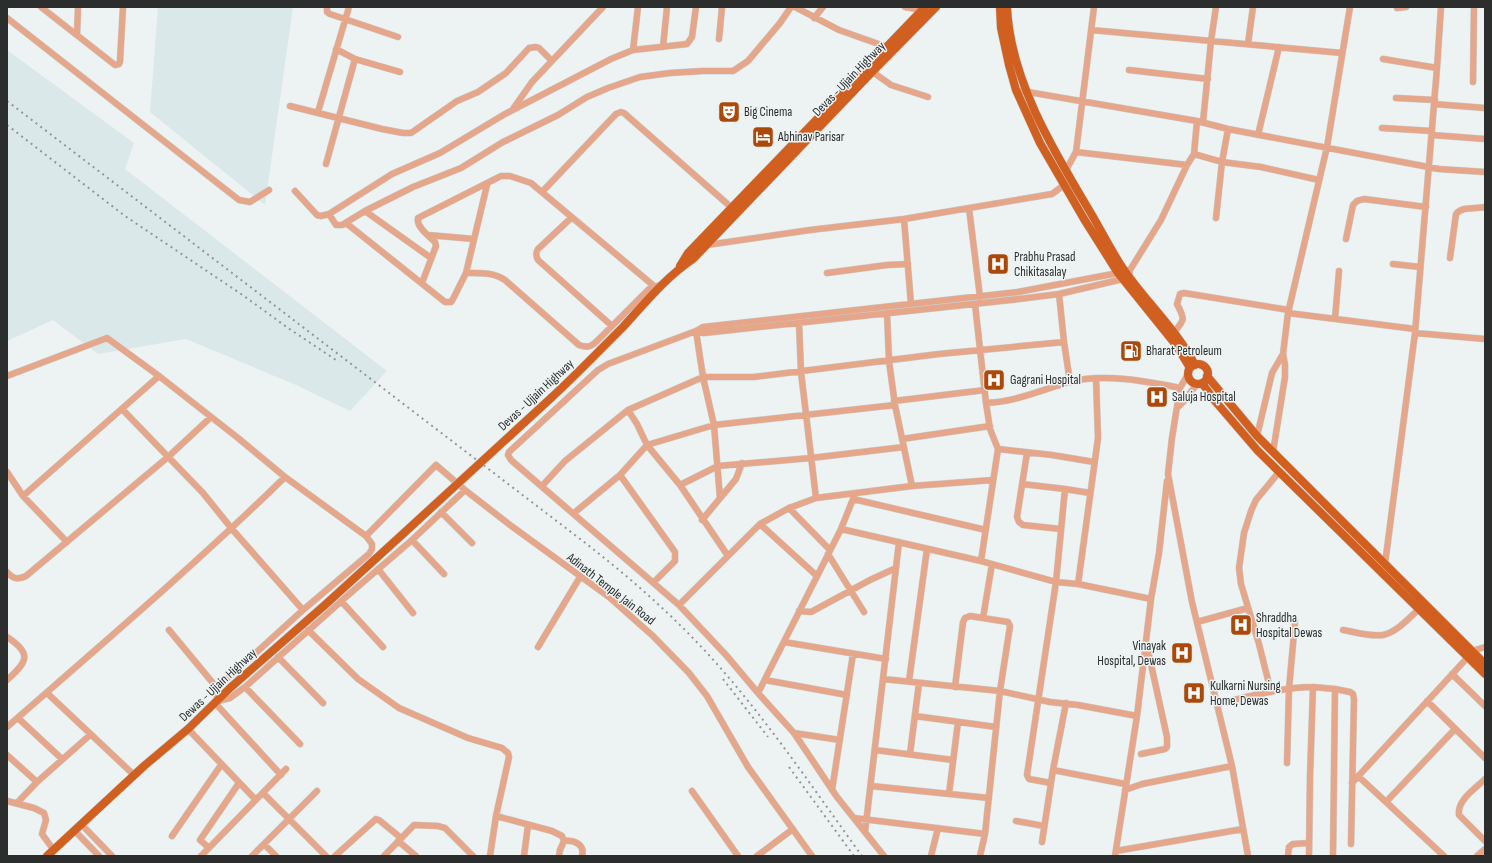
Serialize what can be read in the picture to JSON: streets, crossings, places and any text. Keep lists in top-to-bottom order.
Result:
{
  "streets": {
    "main road": ["Devas - Ujjain Highway", "Dewas - Ujjain Highway"],
    "street": ["Adinath Temple Jain Road"]
  },
  "crossings": [
    ["Devas - Ujjain Highway", "Dewas - Ujjain Highway"]
  ],
  "places": {
    "theatre": ["Big Cinema"],
    "hotel": ["Abhinav Parisar"],
    "hospital": [
      "Prabhu Prasad Chikitasalay",
      "Gagrani Hospital",
      "Saluja Hospital",
      "Shraddha Hospital Dewas",
      "Vinayak Hospital, Dewas",
      "Kulkarni Nursing Home, Dewas"
    ],
    "fuel station": ["Bharat Petroleum"]
  }
}
